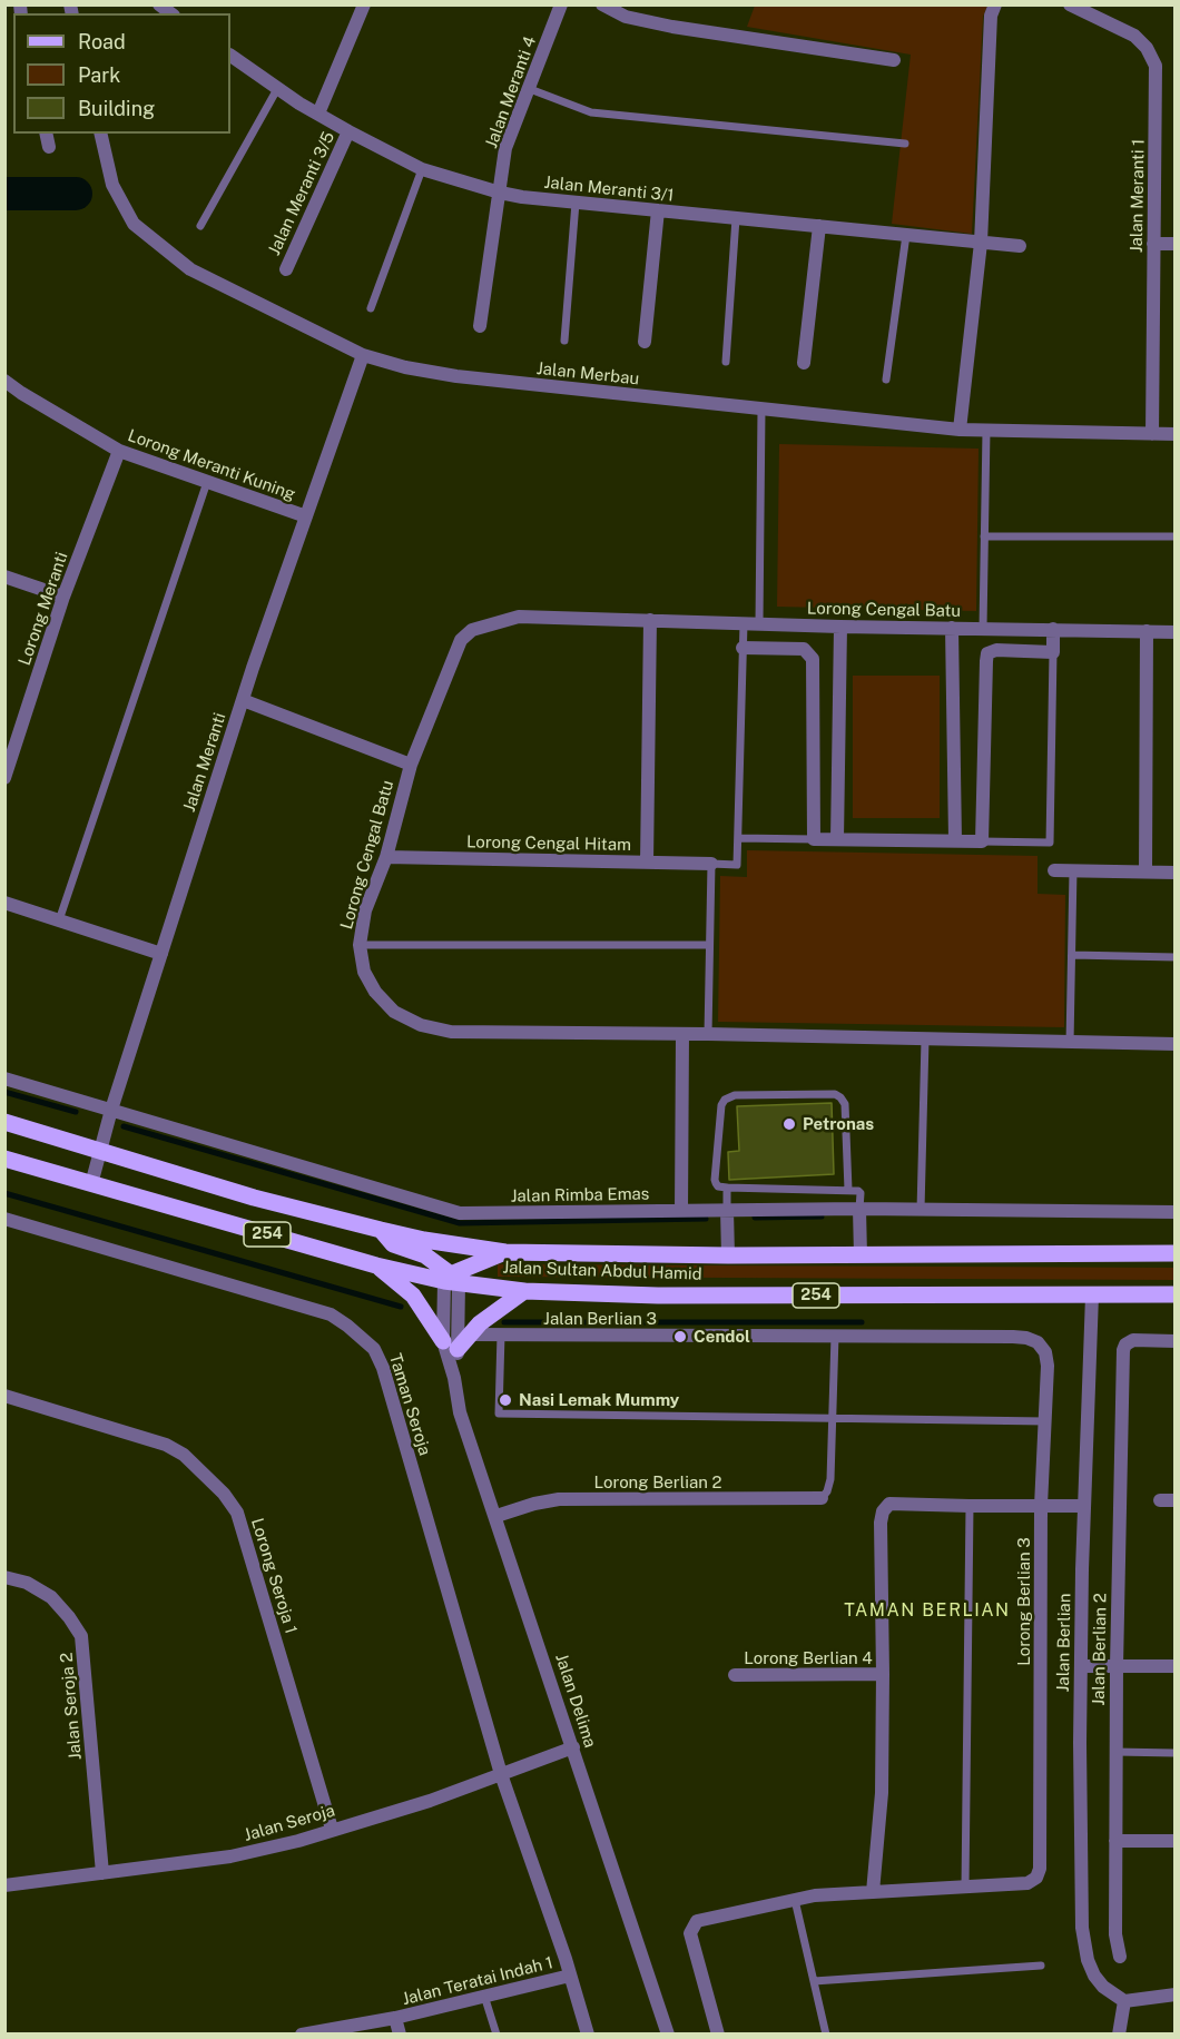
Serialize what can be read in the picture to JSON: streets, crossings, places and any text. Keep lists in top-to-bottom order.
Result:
{
  "streets": {
    "main road": ["254", "Jalan Sultan Abdul Hamid"],
    "street": [
      "Jalan Meranti 4",
      "Jalan Meranti 3/1",
      "Jalan Meranti 3/5",
      "Jalan Meranti 1",
      "Jalan Merbau",
      "Lorong Meranti Kuning",
      "Lorong Meranti",
      "Lorong Cengal Batu",
      "Jalan Meranti",
      "Lorong Cengal Hitam",
      "Jalan Rimba Emas",
      "Jalan Berlian 3",
      "Taman Seroja",
      "Lorong Berlian 2",
      "Lorong Seroja 1",
      "Lorong Berlian 3",
      "Jalan Berlian",
      "Jalan Berlian 2",
      "Lorong Berlian 4",
      "Jalan Delima",
      "Jalan Seroja 2",
      "Jalan Seroja",
      "Jalan Teratai Indah 1"
    ]
  },
  "crossings": [
    ["Jalan Meranti 4", "Jalan Meranti 3/1"],
    ["Jalan Meranti 3/1", "Jalan Meranti 3/5"],
    ["Jalan Meranti 1", "Jalan Merbau"],
    ["Jalan Merbau", "Jalan Meranti"],
    ["Lorong Meranti Kuning", "Lorong Meranti"],
    ["Lorong Meranti Kuning", "Jalan Meranti"],
    ["Lorong Cengal Batu", "Lorong Cengal Hitam"],
    ["Jalan Meranti", "Jalan Rimba Emas"],
    ["Jalan Meranti", "Jalan Sultan Abdul Hamid"],
    ["Jalan Sultan Abdul Hamid", "Jalan Berlian"],
    ["Jalan Sultan Abdul Hamid", "Jalan Delima"],
    ["Jalan Berlian 3", "Lorong Berlian 3"],
    ["Taman Seroja", "Jalan Seroja"],
    ["Taman Seroja", "Jalan Teratai Indah 1"],
    ["Lorong Berlian 2", "Jalan Delima"],
    ["Lorong Seroja 1", "Jalan Seroja"],
    ["Jalan Delima", "Jalan Seroja"],
    ["Jalan Seroja 2", "Jalan Seroja"],
    ["Jalan Seroja", "Jalan Teratai Indah 1"]
  ],
  "districts": ["TAMAN BERLIAN"],
  "places": ["Petronas", "Cendol", "Nasi Lemak Mummy"],
  "legend": ["Road", "Park", "Building"]
}
